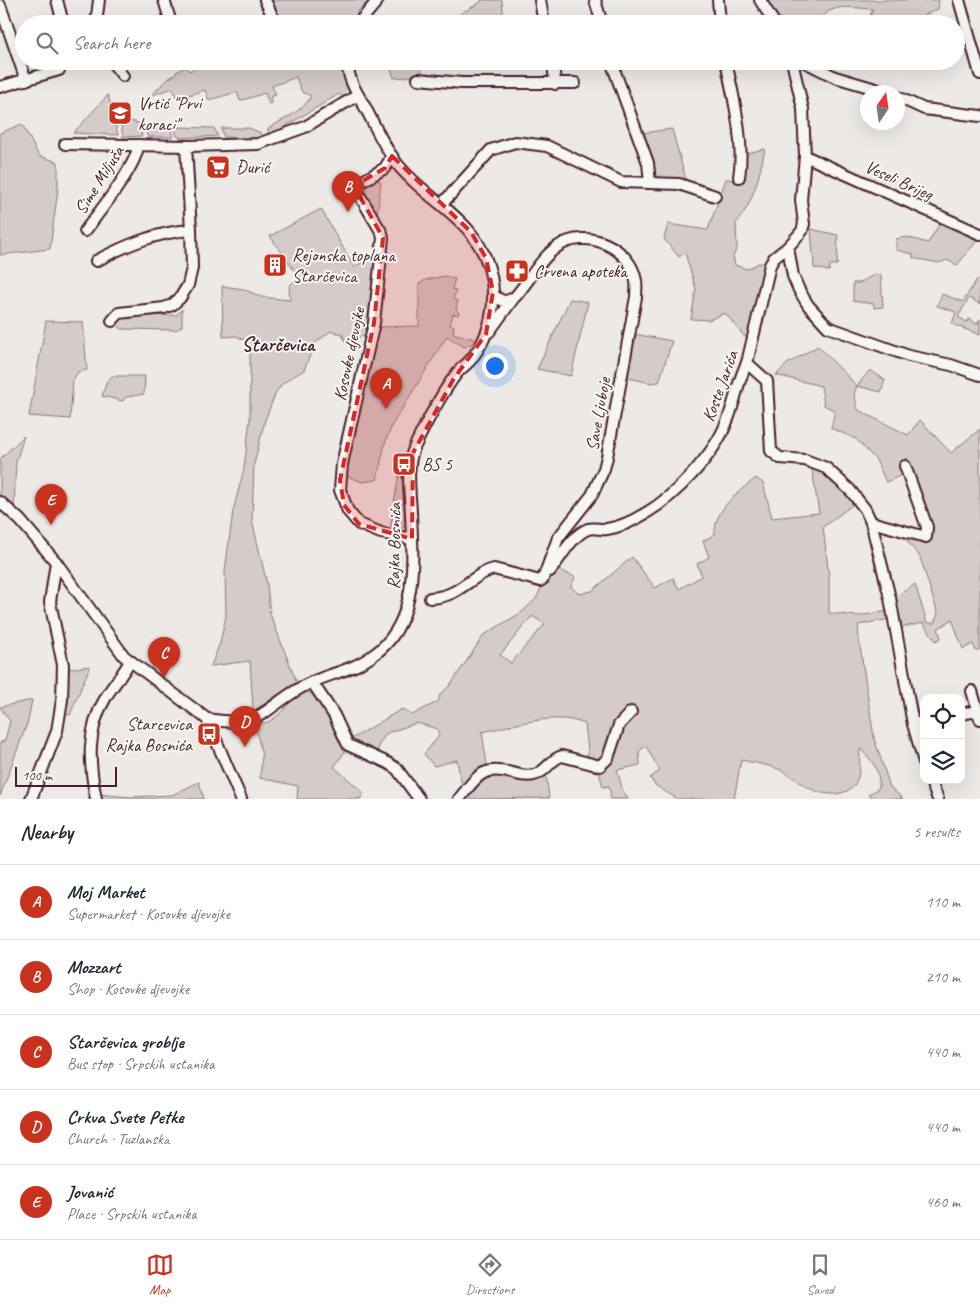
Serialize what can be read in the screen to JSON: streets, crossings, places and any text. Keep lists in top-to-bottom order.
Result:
{
  "streets": {
    "street": [
      "Sime Miljuša",
      "Veseli Brijeg",
      "Kosovke djevojke",
      "Koste Jarića",
      "Save Ljuboje",
      "Rajka Bosnića"
    ]
  },
  "crossings": [
    ["Veseli Brijeg", "Koste Jarića"],
    ["Kosovke djevojke", "Rajka Bosnića"],
    ["Koste Jarića", "Save Ljuboje"],
    ["Save Ljuboje", "Rajka Bosnića"]
  ],
  "districts": ["Starčevica"],
  "places": {
    "school or university": ["Vrtić \"Prvi koraci\""],
    "supermarket": ["Đurić"],
    "building": ["Rejonska toplana Starčevica"],
    "pharmacy": ["Crvena apoteka"],
    "bus stop": ["BS 5", "Starcevica Rajka Bosnića"]
  },
  "scale_bar": "100 m",
  "north": "top",
  "page": {
    "search": "Search here",
    "pins": [
      "B",
      "A",
      "E",
      "C",
      "D"
    ],
    "scale": "100 m",
    "heading": ["Nearby", "5 results"],
    "list": [
      {
        "mark": "A",
        "name": "Moj Market",
        "note": "Supermarket · Kosovke djevojke",
        "value": "110 m"
      },
      {
        "mark": "B",
        "name": "Mozzart",
        "note": "Shop · Kosovke djevojke",
        "value": "210 m"
      },
      {
        "mark": "C",
        "name": "Starčevica groblje",
        "note": "Bus stop · Srpskih ustanika",
        "value": "440 m"
      },
      {
        "mark": "D",
        "name": "Crkva Svete Petke",
        "note": "Church · Tuzlanska",
        "value": "440 m"
      },
      {
        "mark": "E",
        "name": "Jovanić",
        "note": "Place · Srpskih ustanika",
        "value": "460 m"
      }
    ],
    "nav": ["Map", "Directions", "Saved"]
  }
}
